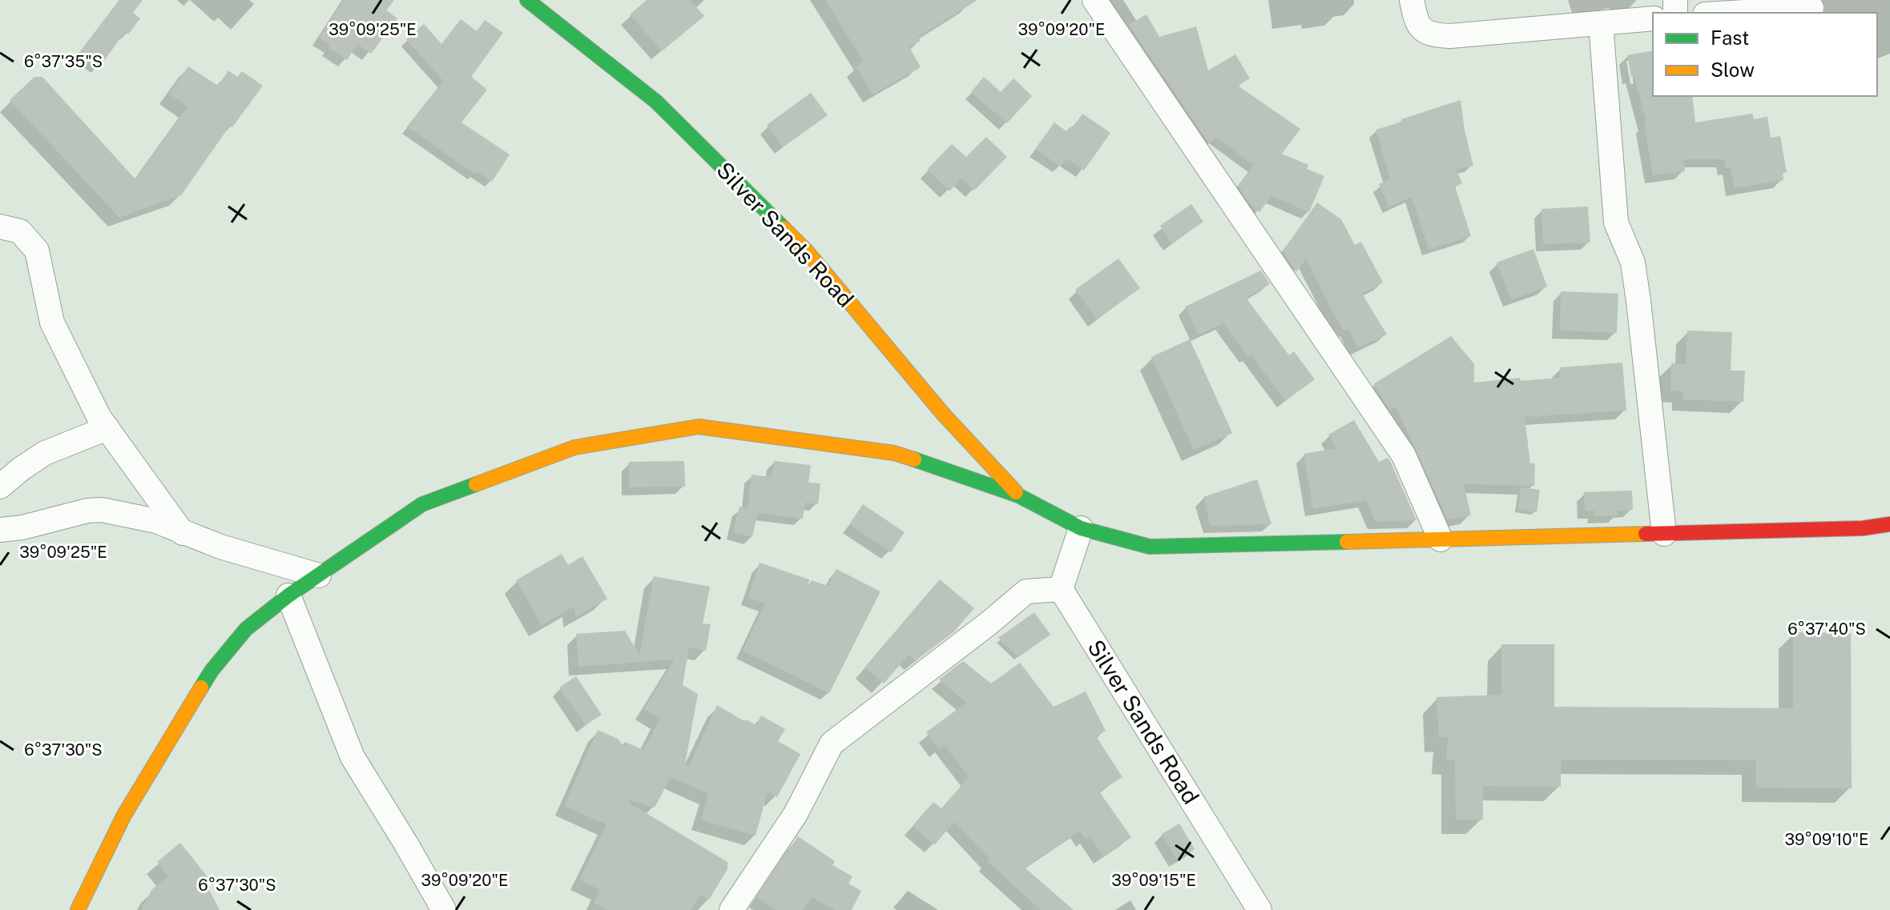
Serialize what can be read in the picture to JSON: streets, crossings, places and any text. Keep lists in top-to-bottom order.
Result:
{
  "streets": {
    "street": ["Silver Sands Road"]
  },
  "legend": ["Fast", "Slow"],
  "coordinates": [
    "39°09'25\"E",
    "39°09'20\"E",
    "6°37'35\"S",
    "6°37'40\"S",
    "6°37'30\"S",
    "39°09'10\"E",
    "39°09'15\"E"
  ]
}
